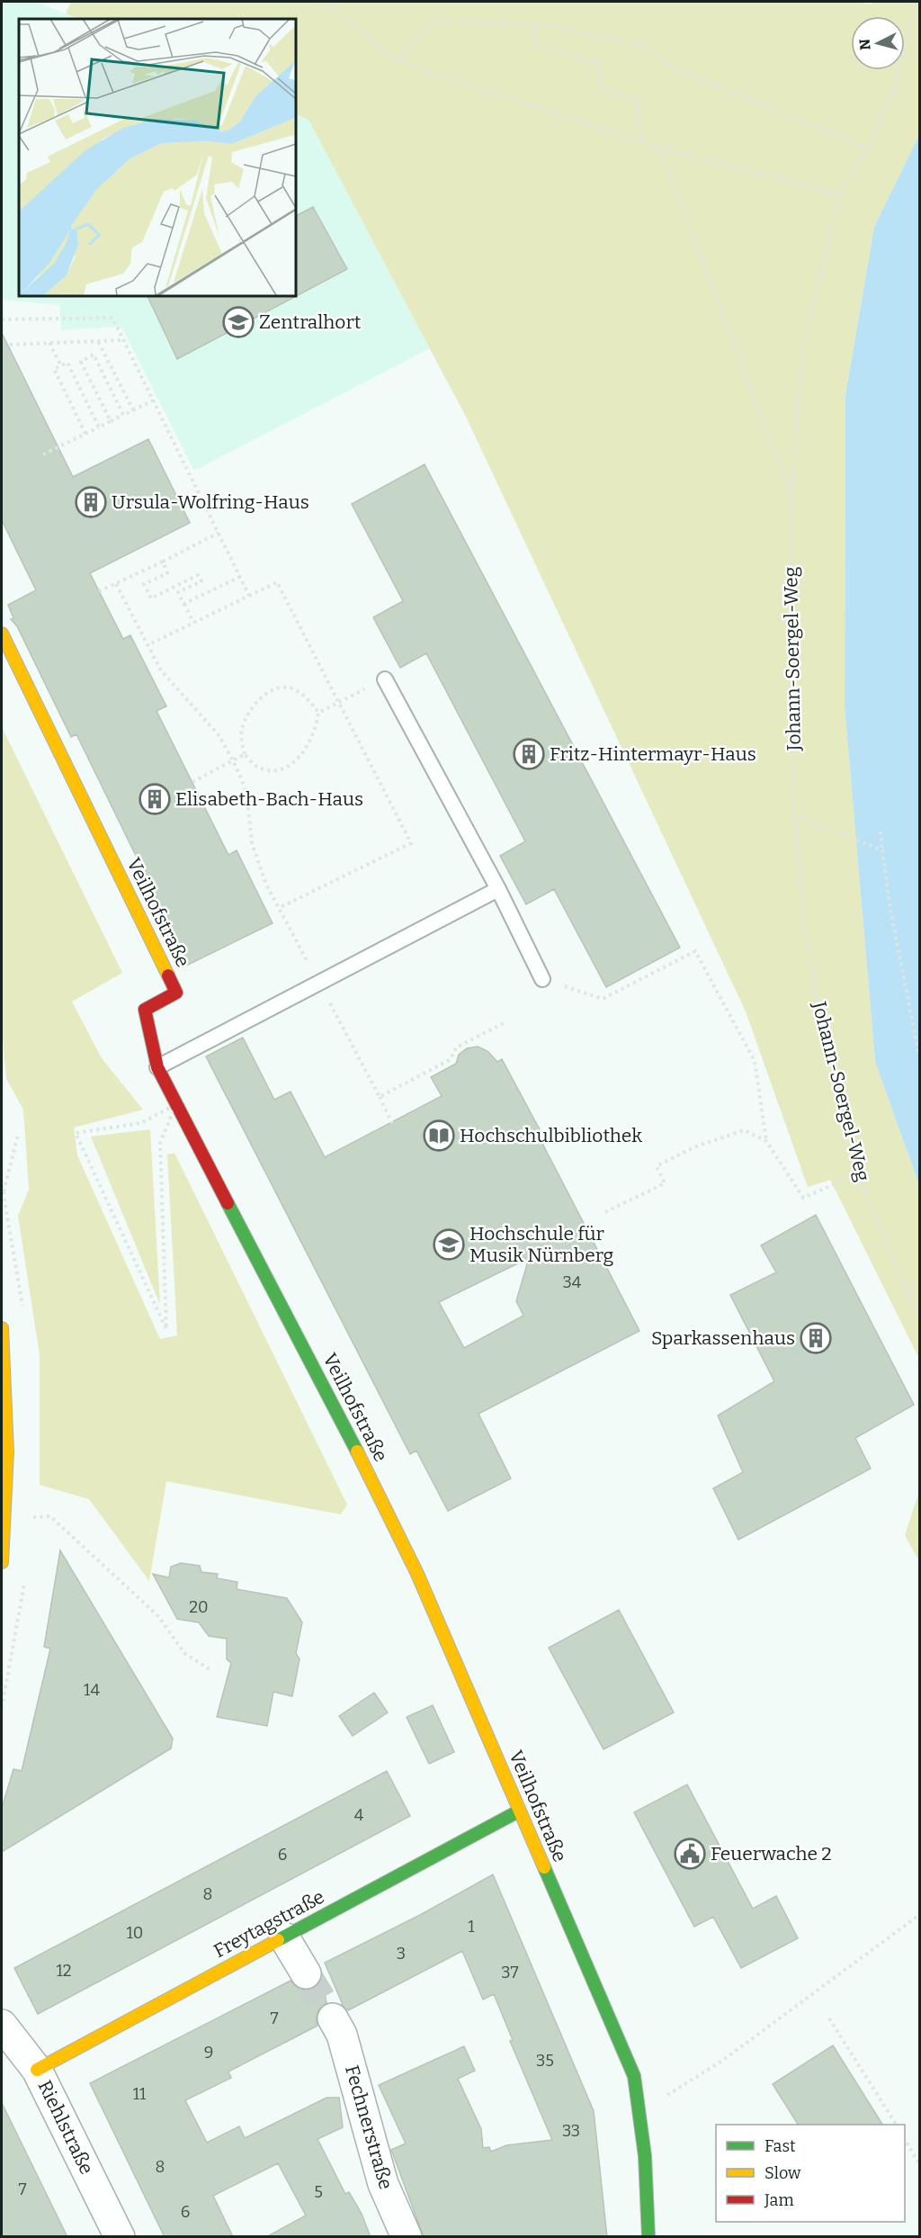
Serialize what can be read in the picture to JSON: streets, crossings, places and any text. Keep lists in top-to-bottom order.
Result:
{
  "streets": {
    "street": [
      "Veilhofstraße",
      "Freytagstraße",
      "Riehlstraße",
      "Fechnerstraße"
    ],
    "path": ["Johann-Soergel-Weg"]
  },
  "crossings": [
    ["Veilhofstraße", "Freytagstraße"],
    ["Freytagstraße", "Riehlstraße"]
  ],
  "places": {
    "school or university": ["Zentralhort", "Hochschule für Musik Nürnberg"],
    "building": [
      "Ursula-Wolfring-Haus",
      "Fritz-Hintermayr-Haus",
      "Elisabeth-Bach-Haus",
      "Sparkassenhaus"
    ],
    "library": ["Hochschulbibliothek"],
    "public building": ["Feuerwache 2"]
  },
  "house_numbers": [
    "34",
    "20",
    "14",
    "4",
    "6",
    "8",
    "1",
    "10",
    "3",
    "12",
    "37",
    "7",
    "9",
    "35",
    "11",
    "33",
    "8",
    "7",
    "5",
    "6"
  ],
  "legend": ["Fast", "Slow", "Jam"],
  "north": "left"
}
